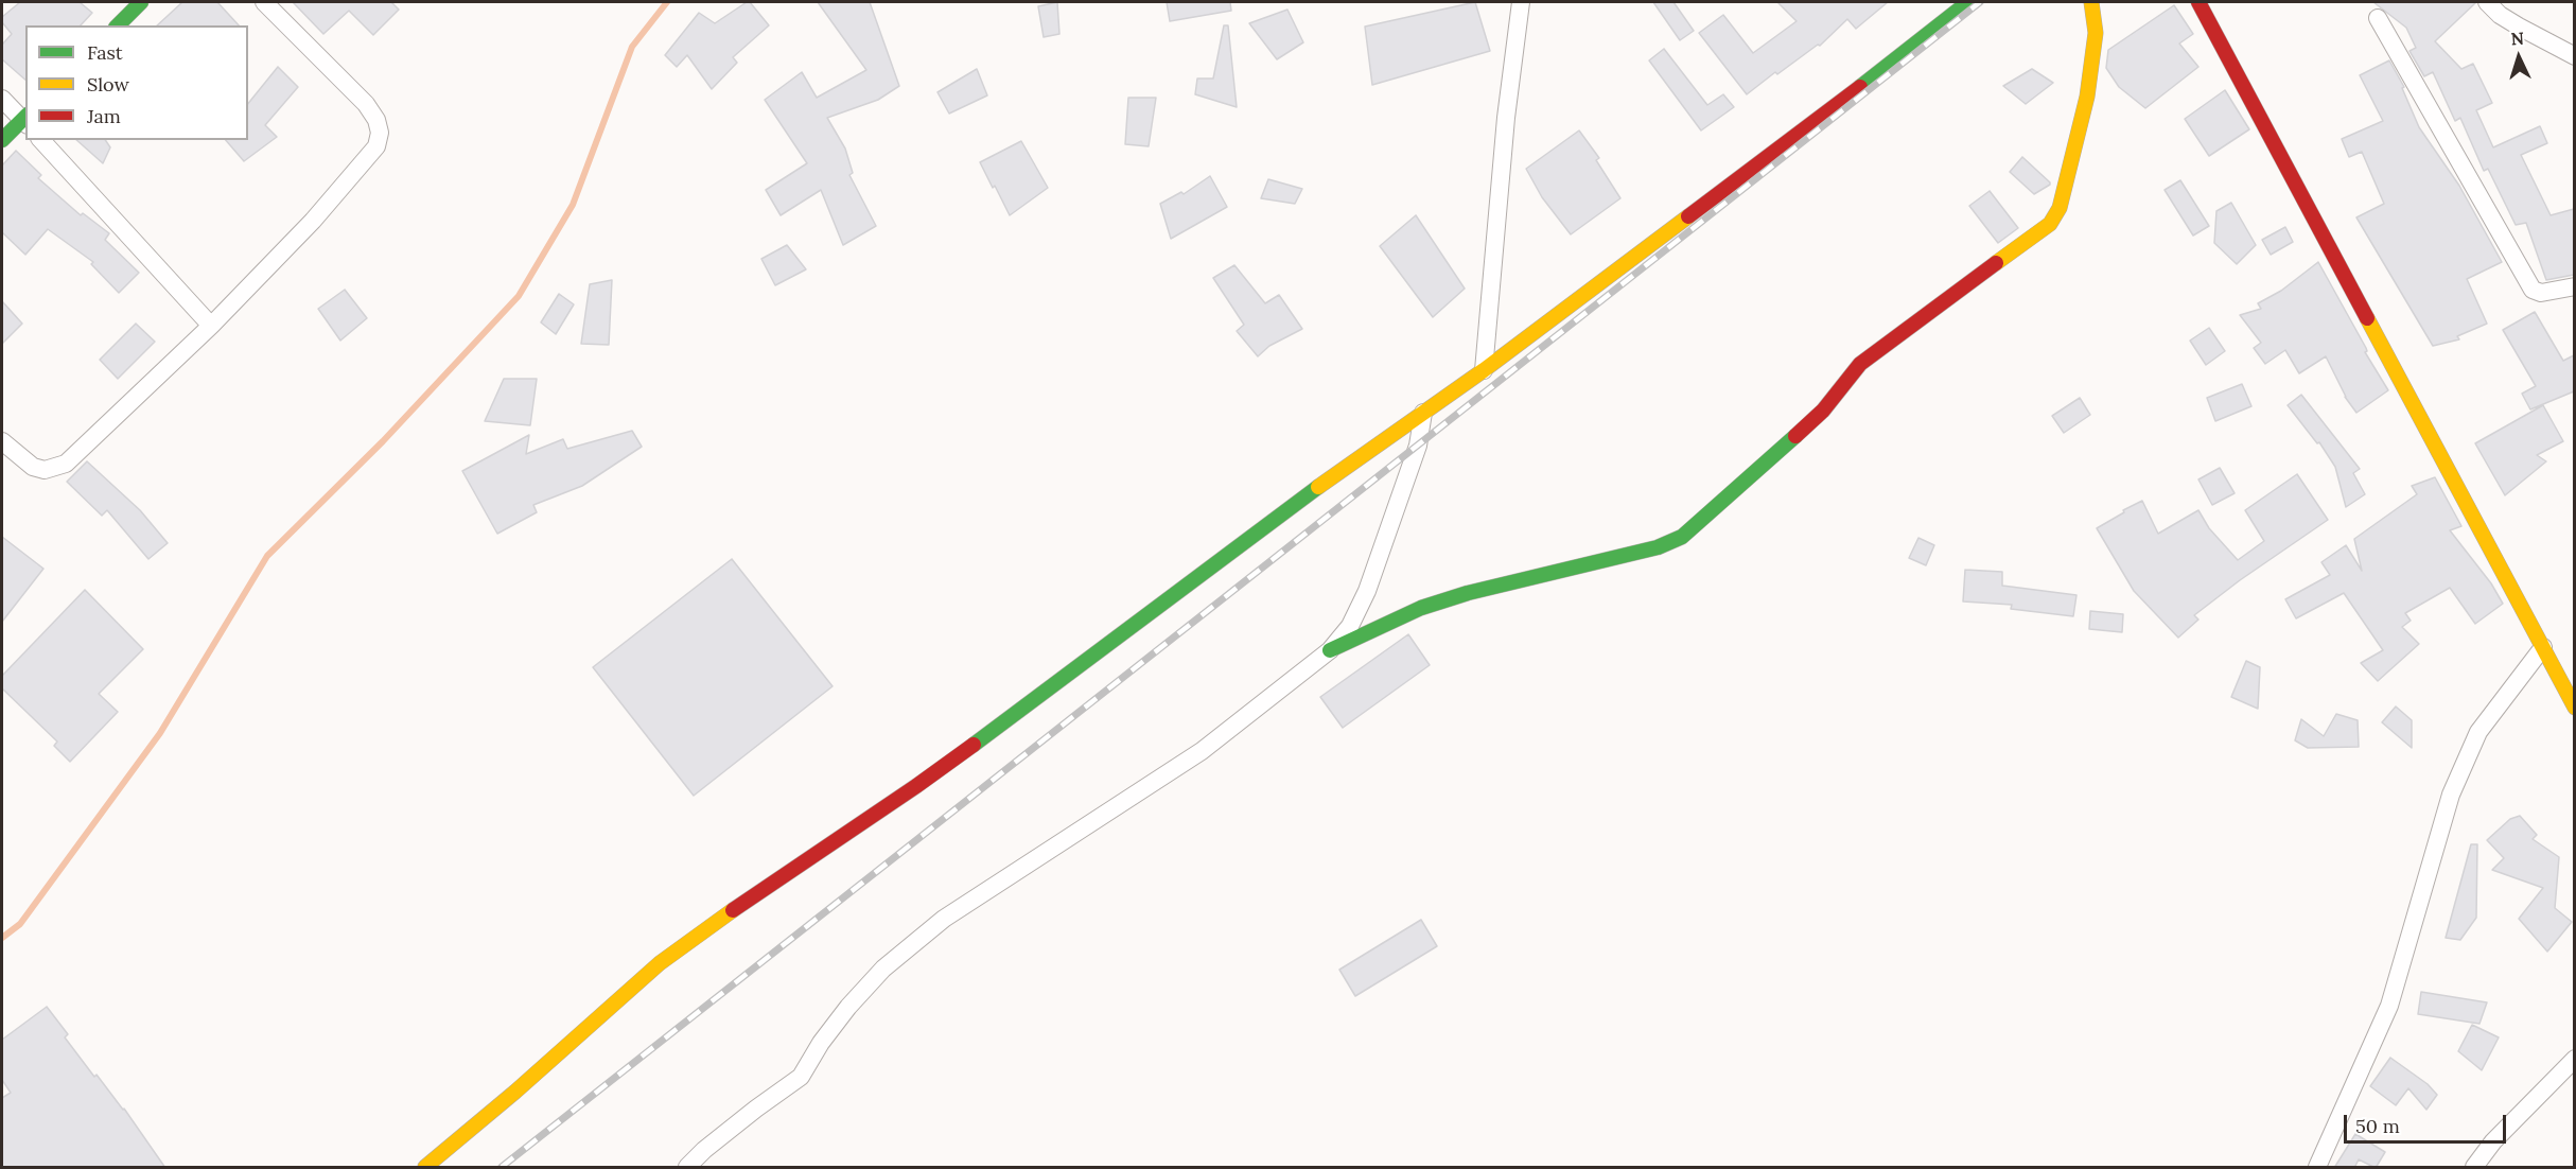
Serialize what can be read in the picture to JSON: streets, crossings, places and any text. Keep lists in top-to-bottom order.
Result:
{
  "legend": ["Fast", "Slow", "Jam"],
  "scale_bar": "50 m",
  "north": "top"
}
